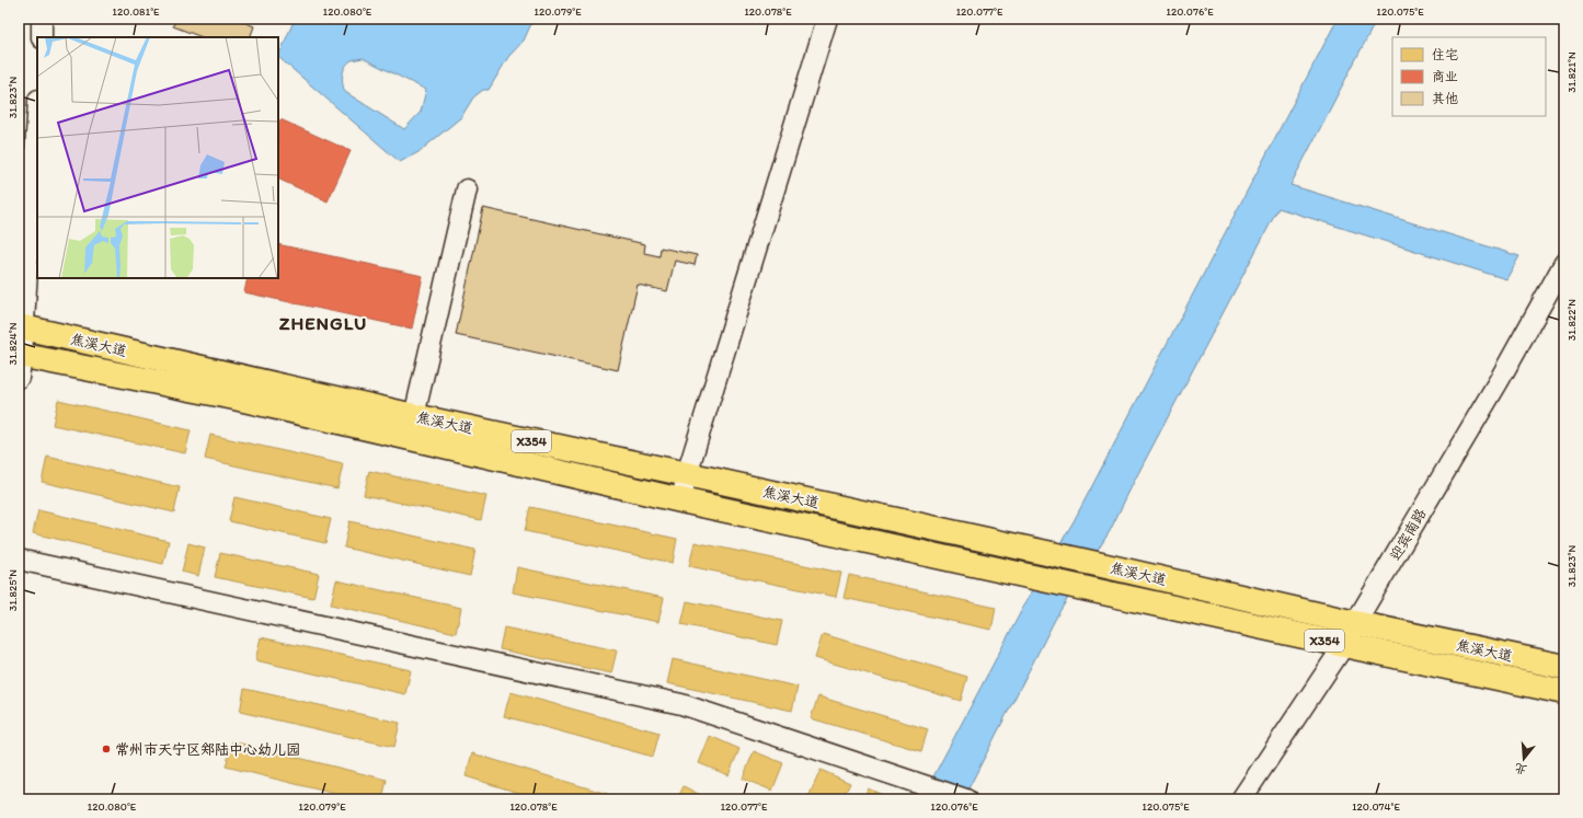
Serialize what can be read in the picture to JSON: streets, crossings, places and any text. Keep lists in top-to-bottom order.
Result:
{
  "streets": {
    "main road": ["焦溪大道", "X354"],
    "street": ["迎宾南路"]
  },
  "crossings": [
    ["焦溪大道", "迎宾南路"]
  ],
  "districts": ["ZHENGLU"],
  "places": ["常州市天宁区郑陆中心幼儿园"],
  "legend": ["住宅", "商业", "其他"],
  "north": "bottom",
  "coordinates": [
    "120.081°E",
    "120.080°E",
    "120.079°E",
    "120.078°E",
    "120.077°E",
    "120.076°E",
    "120.075°E",
    "31.821°N",
    "31.823°N",
    "31.822°N",
    "31.824°N",
    "31.825°N",
    "120.074°E"
  ]
}
